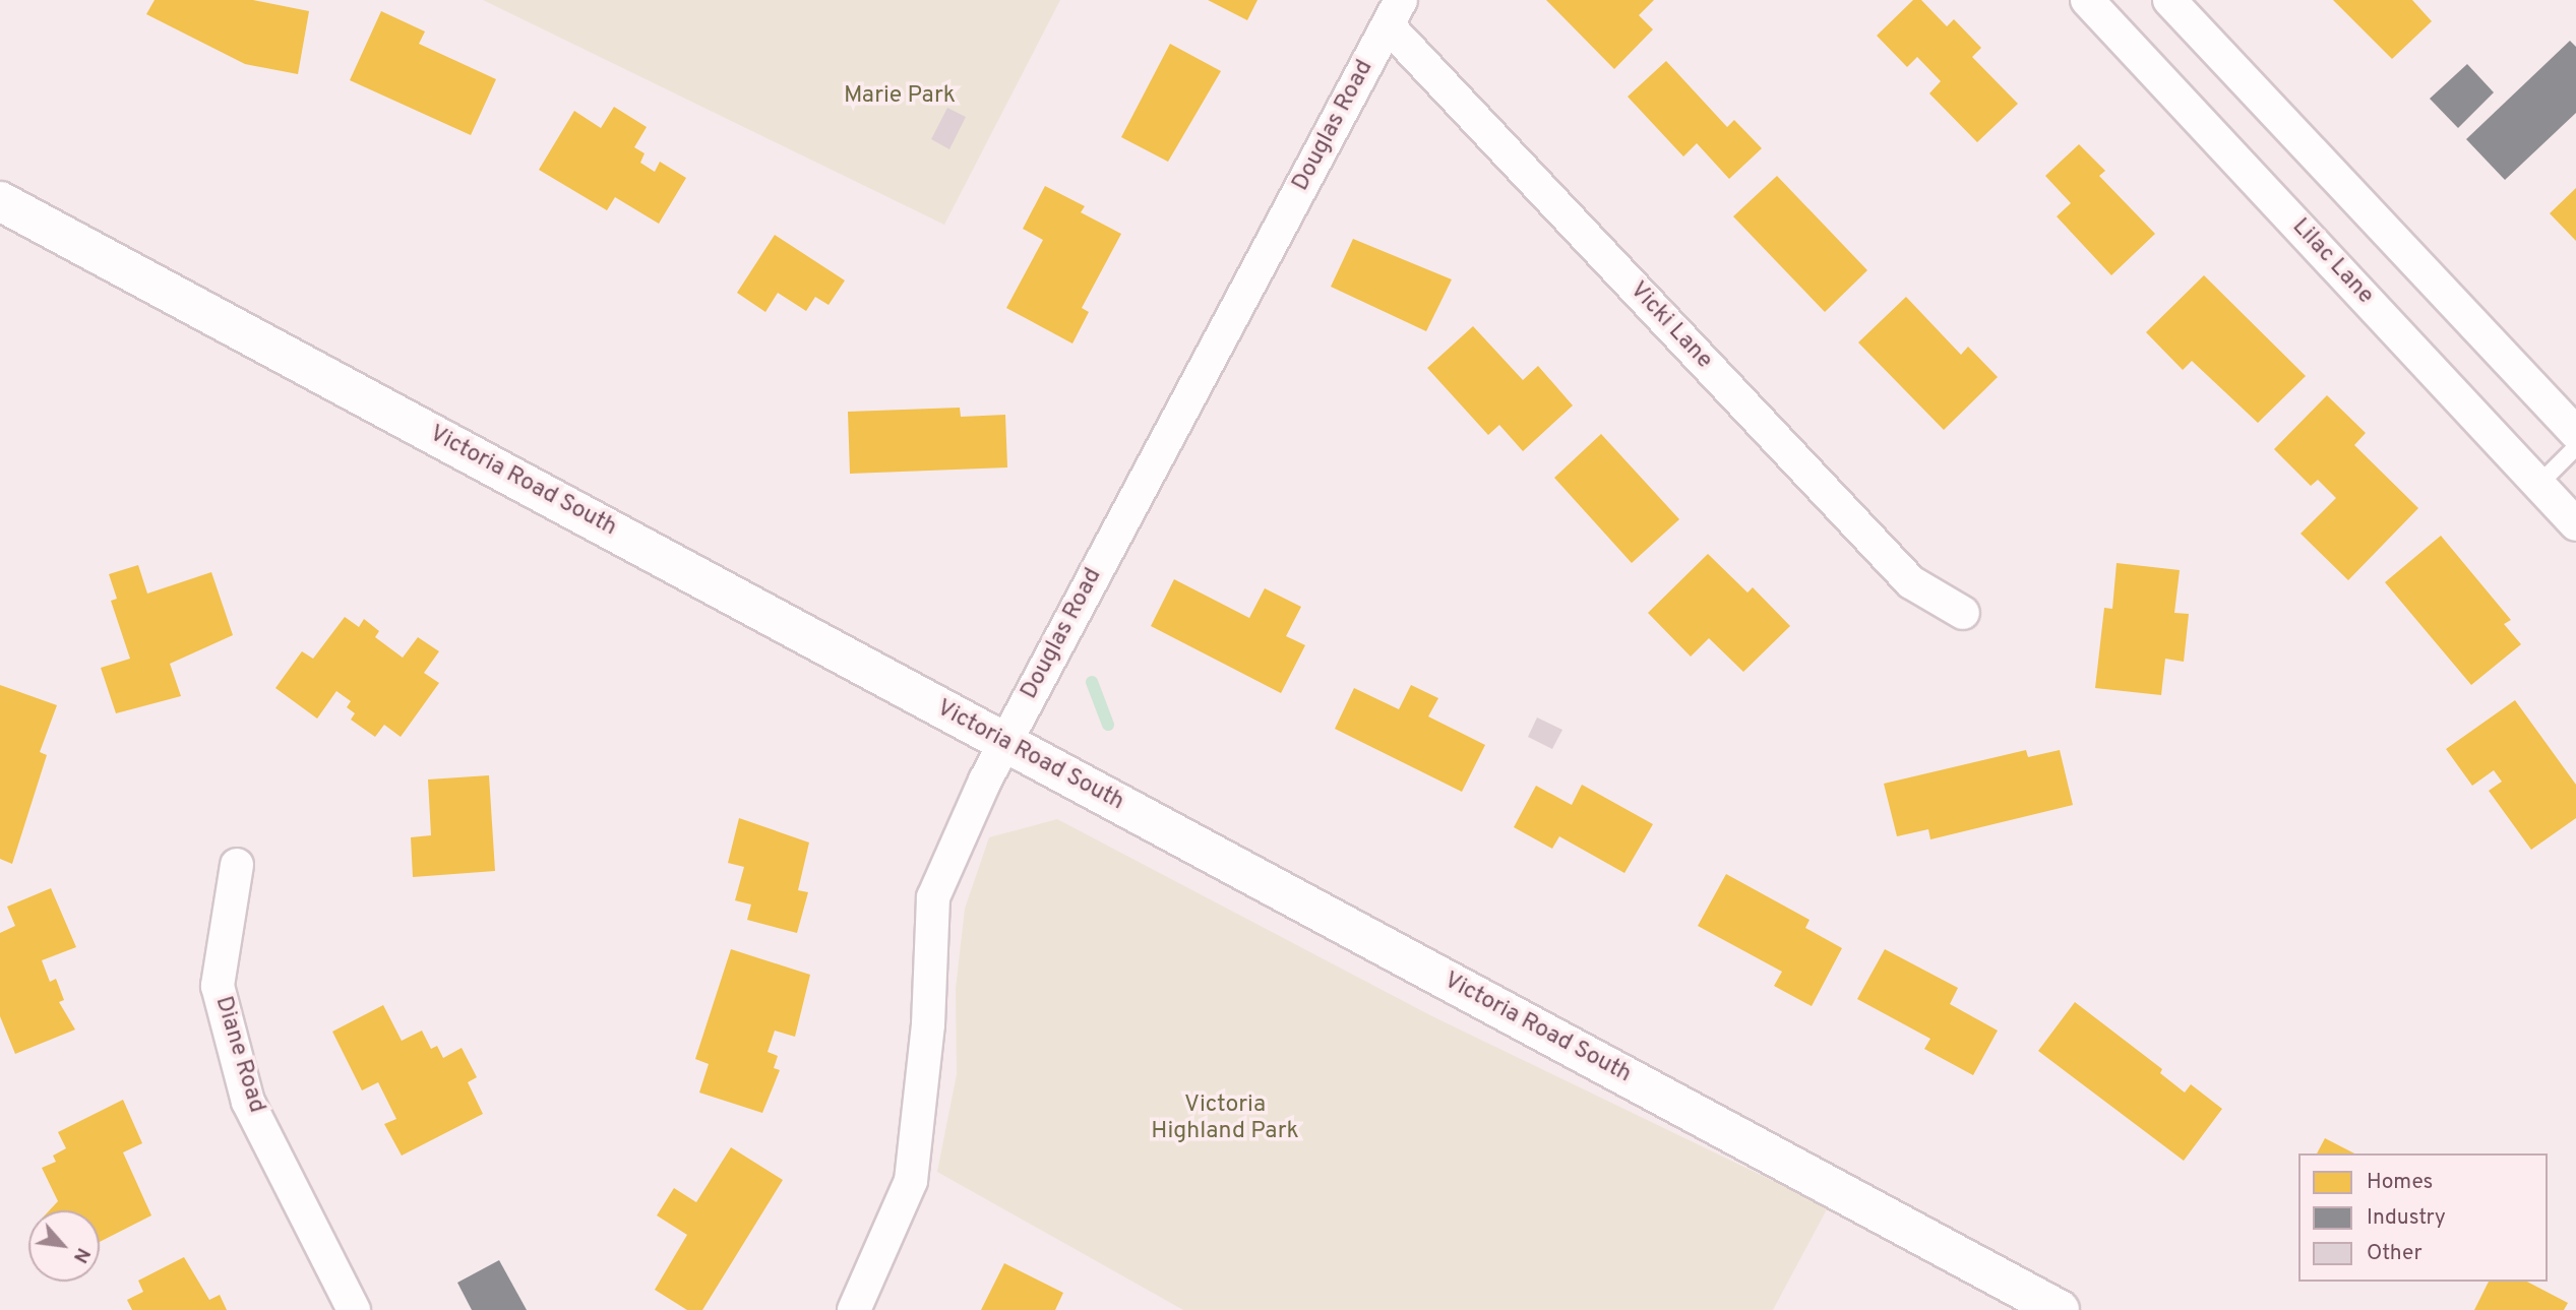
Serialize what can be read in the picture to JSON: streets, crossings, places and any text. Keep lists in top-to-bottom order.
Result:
{
  "streets": {
    "street": [
      "Douglas Road",
      "Lilac Lane",
      "Vicki Lane",
      "Victoria Road South",
      "Diane Road"
    ]
  },
  "crossings": [
    ["Douglas Road", "Vicki Lane"],
    ["Douglas Road", "Victoria Road South"]
  ],
  "parks": ["Marie Park", "Victoria Highland Park"],
  "legend": ["Homes", "Industry", "Other"],
  "north": "bottom right"
}
